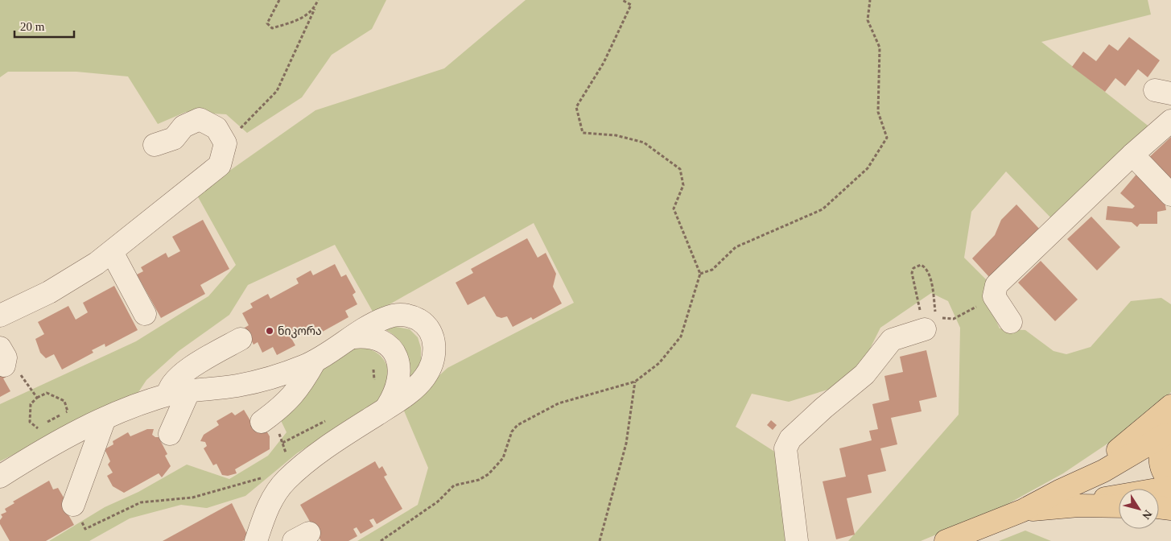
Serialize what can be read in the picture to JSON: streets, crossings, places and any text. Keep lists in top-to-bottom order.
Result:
{
  "places": ["ნიკორა"],
  "scale_bar": "20 m",
  "north": "bottom right"
}
